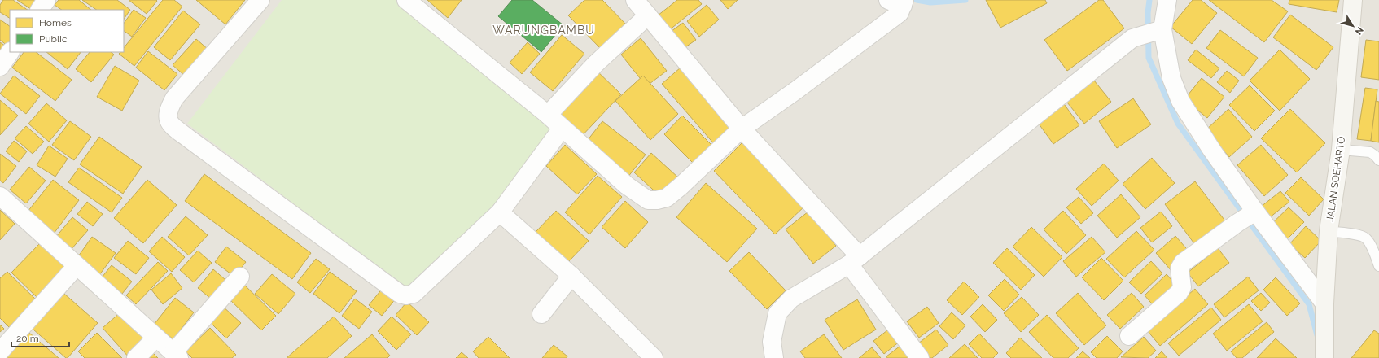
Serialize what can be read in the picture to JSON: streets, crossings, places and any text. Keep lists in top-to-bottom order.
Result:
{
  "streets": {
    "street": ["JALAN SOEHARTO"]
  },
  "districts": ["WARUNGBAMBU"],
  "legend": ["Homes", "Public"],
  "scale_bar": "20 m",
  "north": "bottom right"
}
